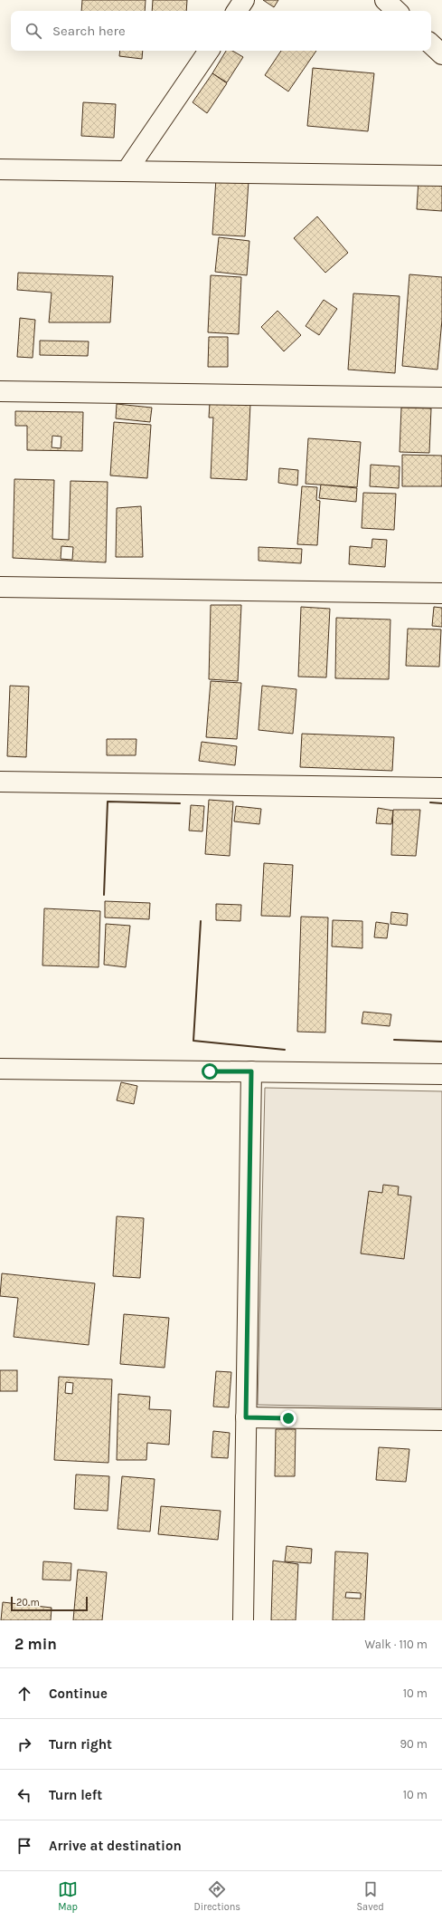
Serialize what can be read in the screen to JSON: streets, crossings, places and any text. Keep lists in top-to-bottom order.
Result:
{
  "scale_bar": "20 m",
  "page": {
    "search": "Search here",
    "scale": "20 m",
    "heading": ["2 min", "Walk · 110 m"],
    "list": [
      ["Continue", "10 m"],
      ["Turn right", "90 m"],
      ["Turn left", "10 m"],
      "Arrive at destination"
    ],
    "nav": ["Map", "Directions", "Saved"]
  }
}
